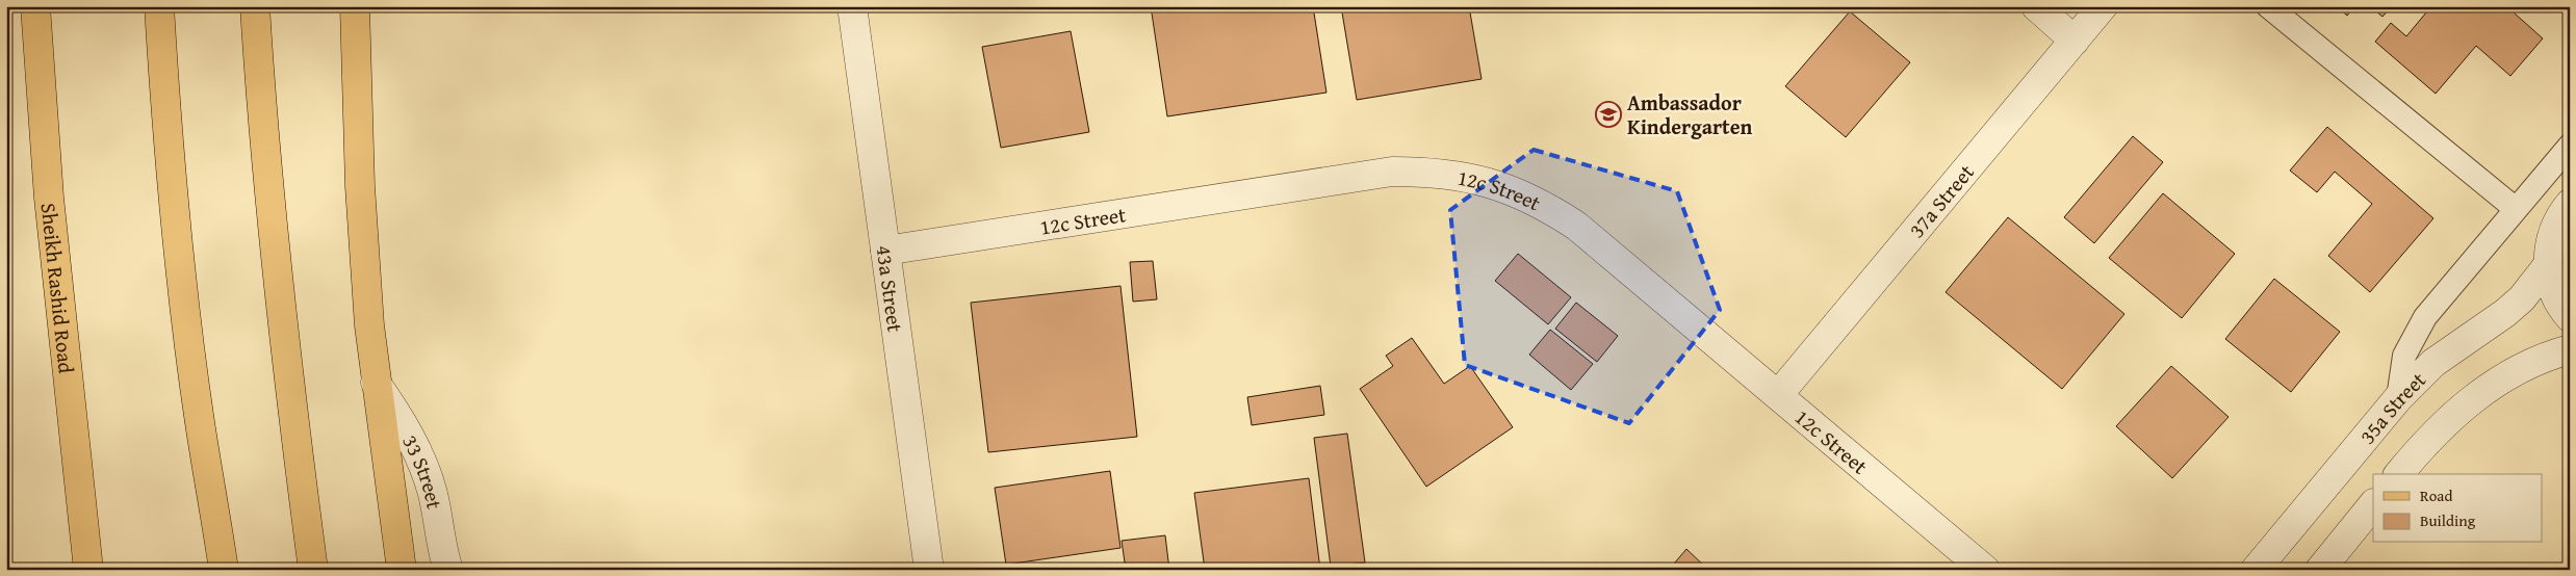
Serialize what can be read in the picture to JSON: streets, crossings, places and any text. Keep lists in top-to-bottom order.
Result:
{
  "streets": {
    "main road": ["Sheikh Rashid Road"],
    "street": [
      "12c Street",
      "37a Street",
      "43a Street",
      "35a Street",
      "33 Street"
    ]
  },
  "crossings": [
    ["12c Street", "37a Street"],
    ["12c Street", "43a Street"]
  ],
  "places": {
    "school or university": ["Ambassador Kindergarten"]
  },
  "legend": ["Road", "Building"]
}
